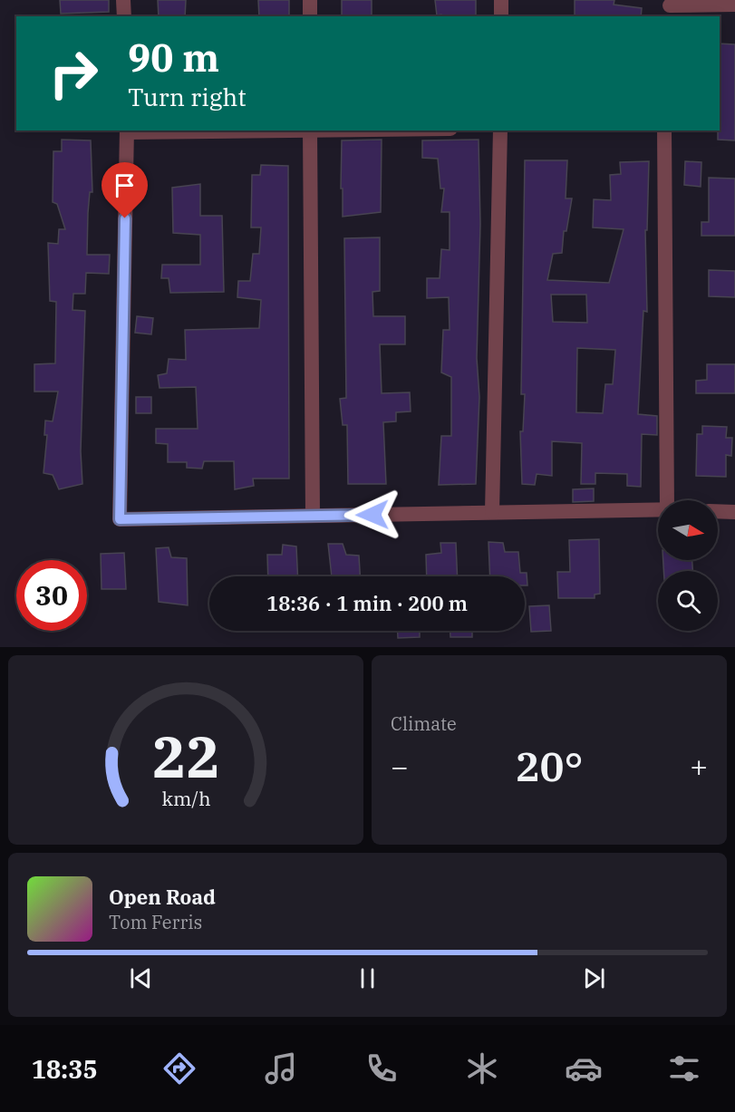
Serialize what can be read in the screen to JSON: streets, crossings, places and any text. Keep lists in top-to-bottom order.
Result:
{
  "north": "right",
  "page": {
    "turn": ["90 m", "Turn right"],
    "limit": "30",
    "trip": "18:36 · 1 min · 200 m",
    "tile": "Climate",
    "heat": ["−", "20°", "+"],
    "song": ["Open Road", "Tom Ferris"],
    "tabs": "18:35",
    "gauge": ["22", "km/h"]
  }
}
